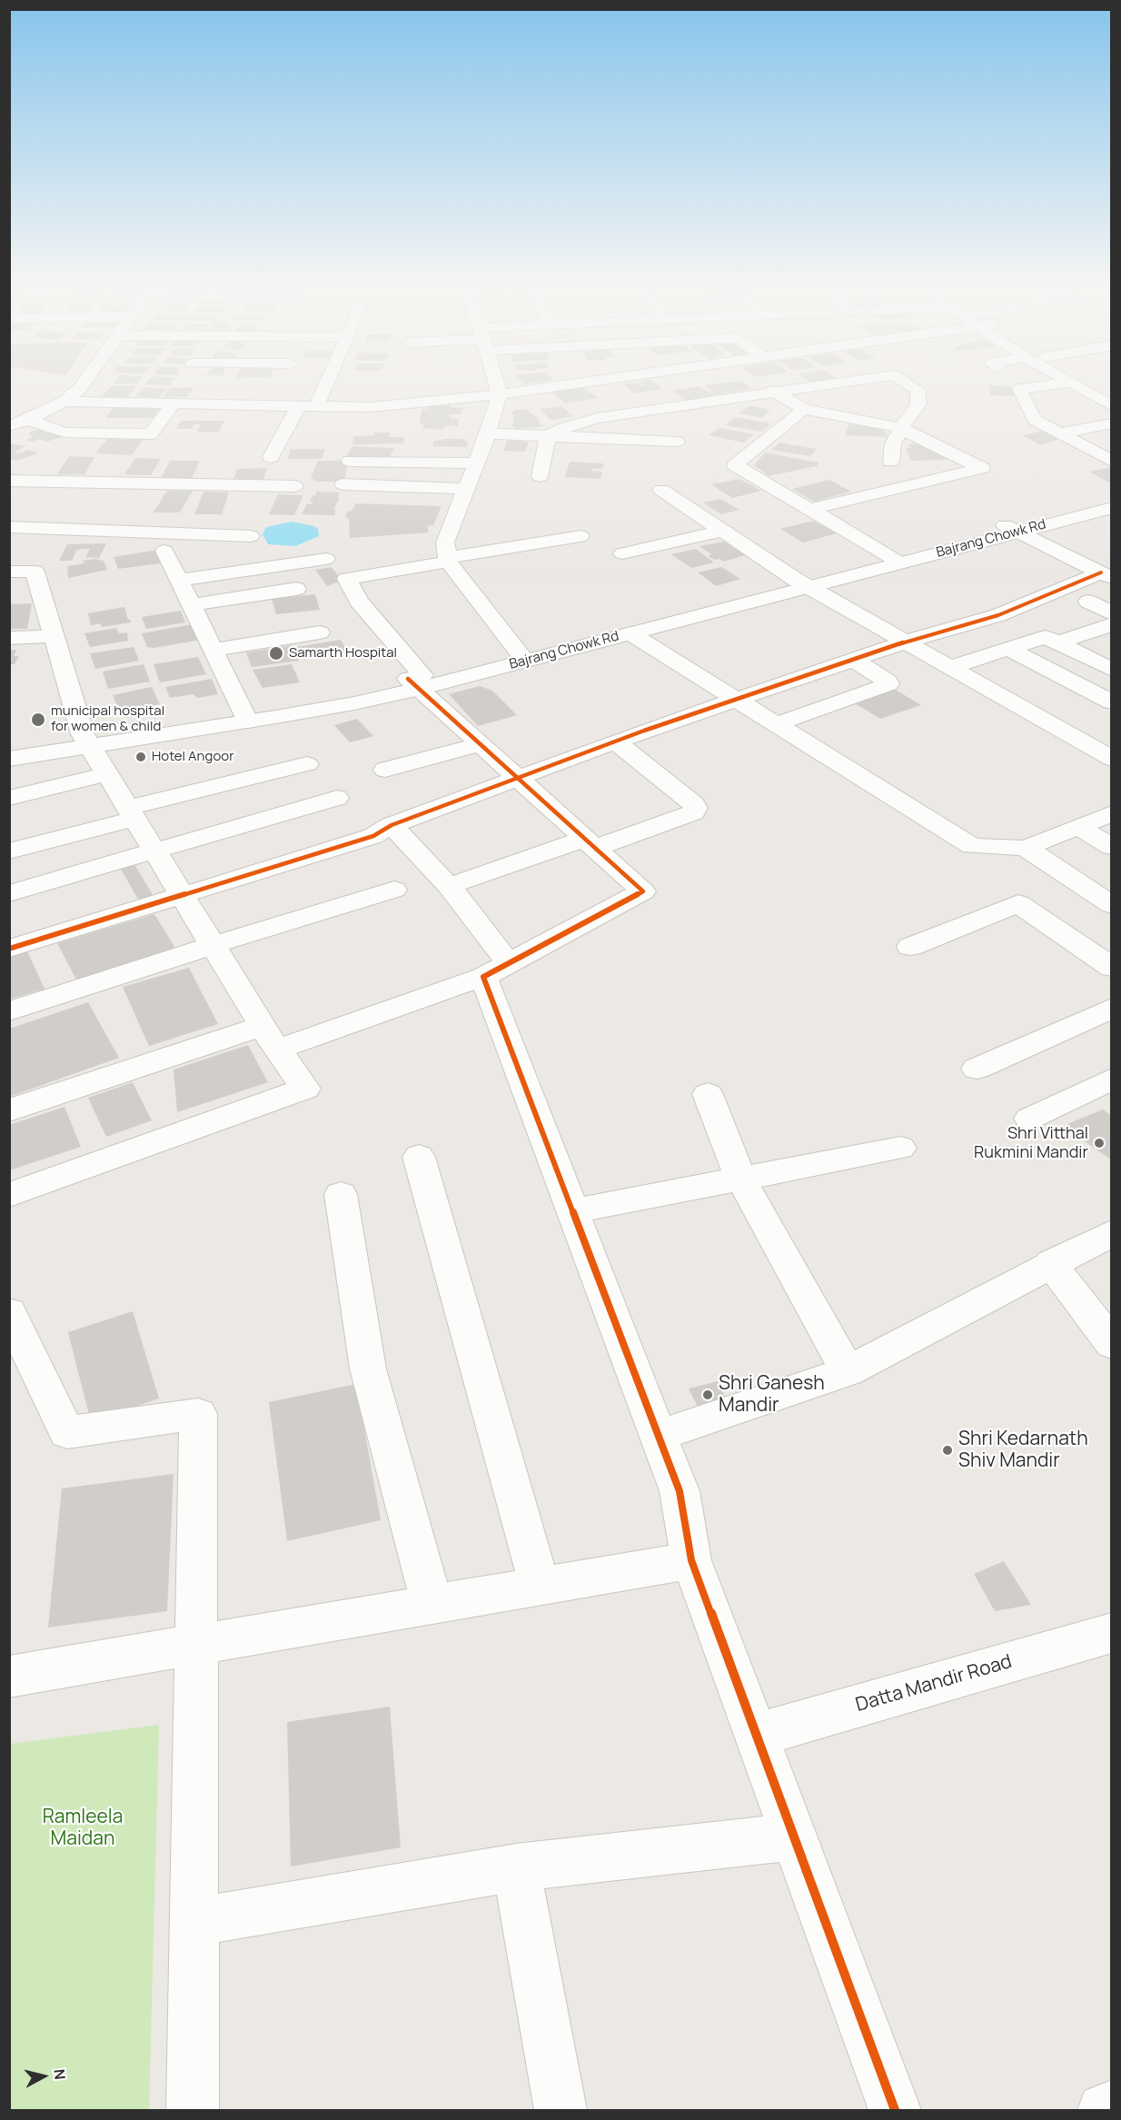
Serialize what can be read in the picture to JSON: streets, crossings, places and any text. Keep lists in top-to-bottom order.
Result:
{
  "streets": {
    "street": ["Bajrang Chowk Rd", "Datta Mandir Road"]
  },
  "parks": ["Ramleela Maidan"],
  "places": [
    "Samarth Hospital",
    "municipal hospital for women & child",
    "Hotel Angoor",
    "Shri Vitthal Rukmini Mandir",
    "Shri Ganesh Mandir",
    "Shri Kedarnath Shiv Mandir"
  ],
  "north": "right"
}
